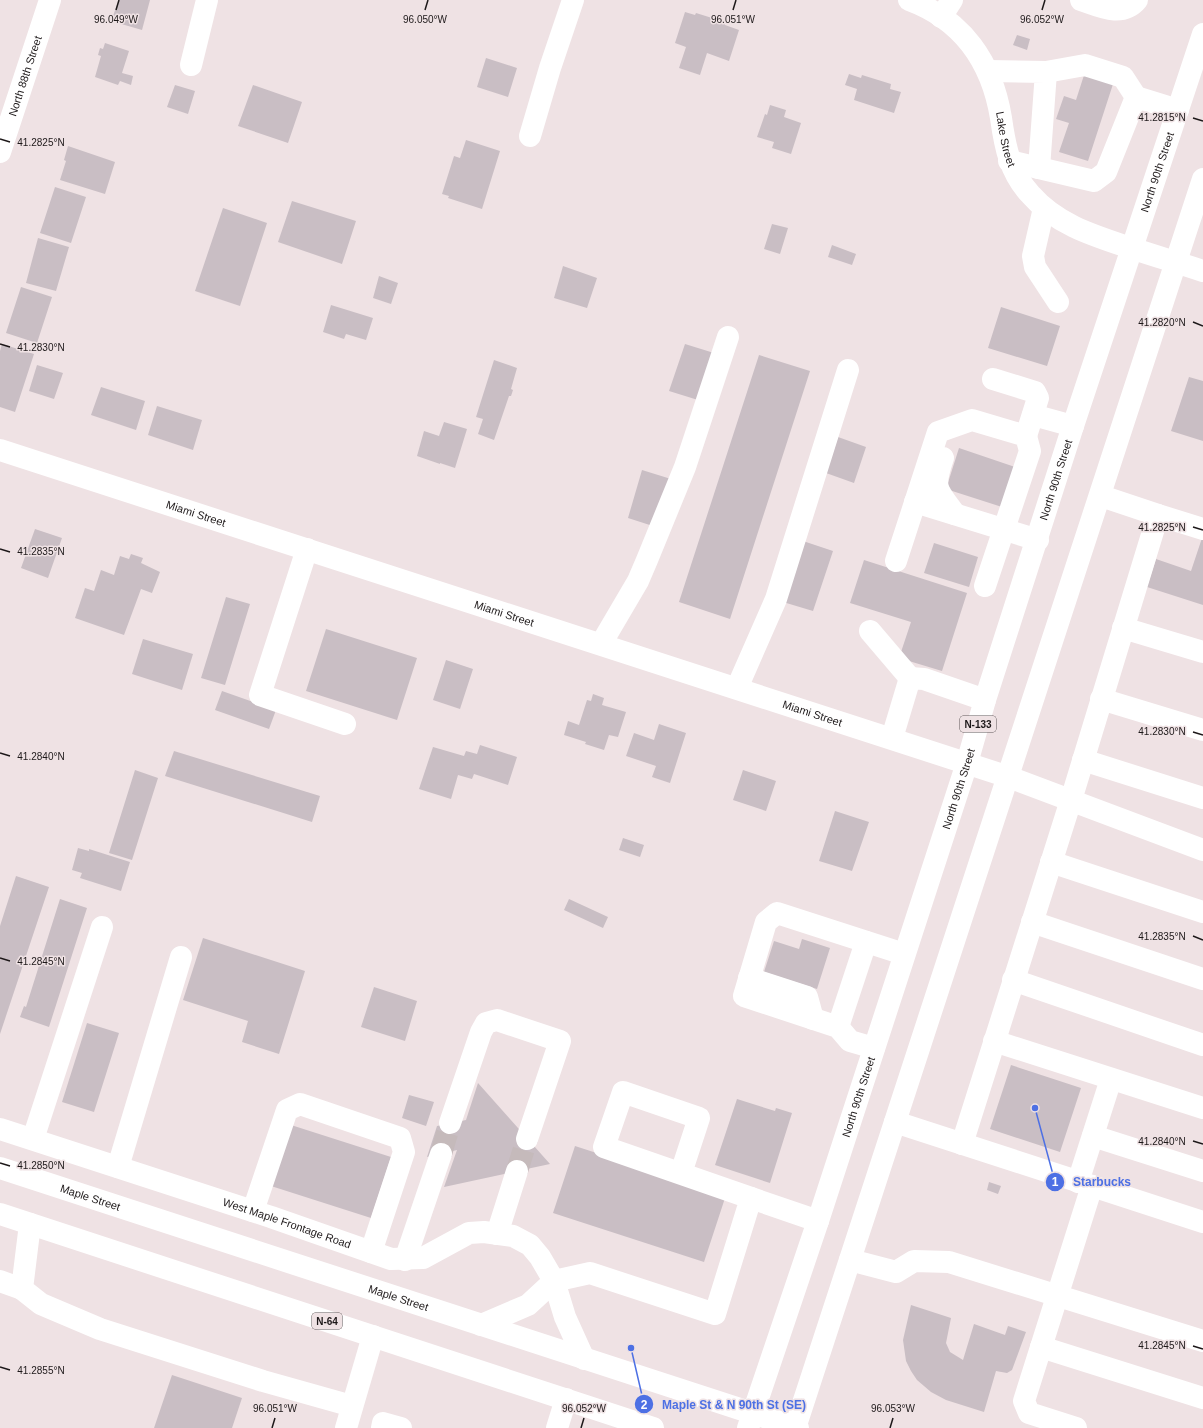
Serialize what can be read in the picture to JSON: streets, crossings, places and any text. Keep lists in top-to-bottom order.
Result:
{
  "streets": {
    "main road": [
      "North 88th Street",
      "Lake Street",
      "North 90th Street",
      "Miami Street",
      "N-133",
      "Maple Street",
      "West Maple Frontage Road",
      "N-64"
    ]
  },
  "crossings": [
    ["Lake Street", "North 90th Street"],
    ["North 90th Street", "Miami Street"],
    ["North 90th Street", "Maple Street"],
    ["Maple Street", "West Maple Frontage Road"]
  ],
  "places": ["Starbucks", "Maple St & N 90th St (SE)"],
  "coordinates": [
    "96.049°W",
    "96.050°W",
    "96.051°W",
    "96.052°W",
    "41.2815°N",
    "41.2825°N",
    "41.2820°N",
    "41.2830°N",
    "41.2835°N",
    "41.2840°N",
    "41.2845°N",
    "41.2850°N",
    "41.2855°N",
    "96.053°W"
  ]
}
